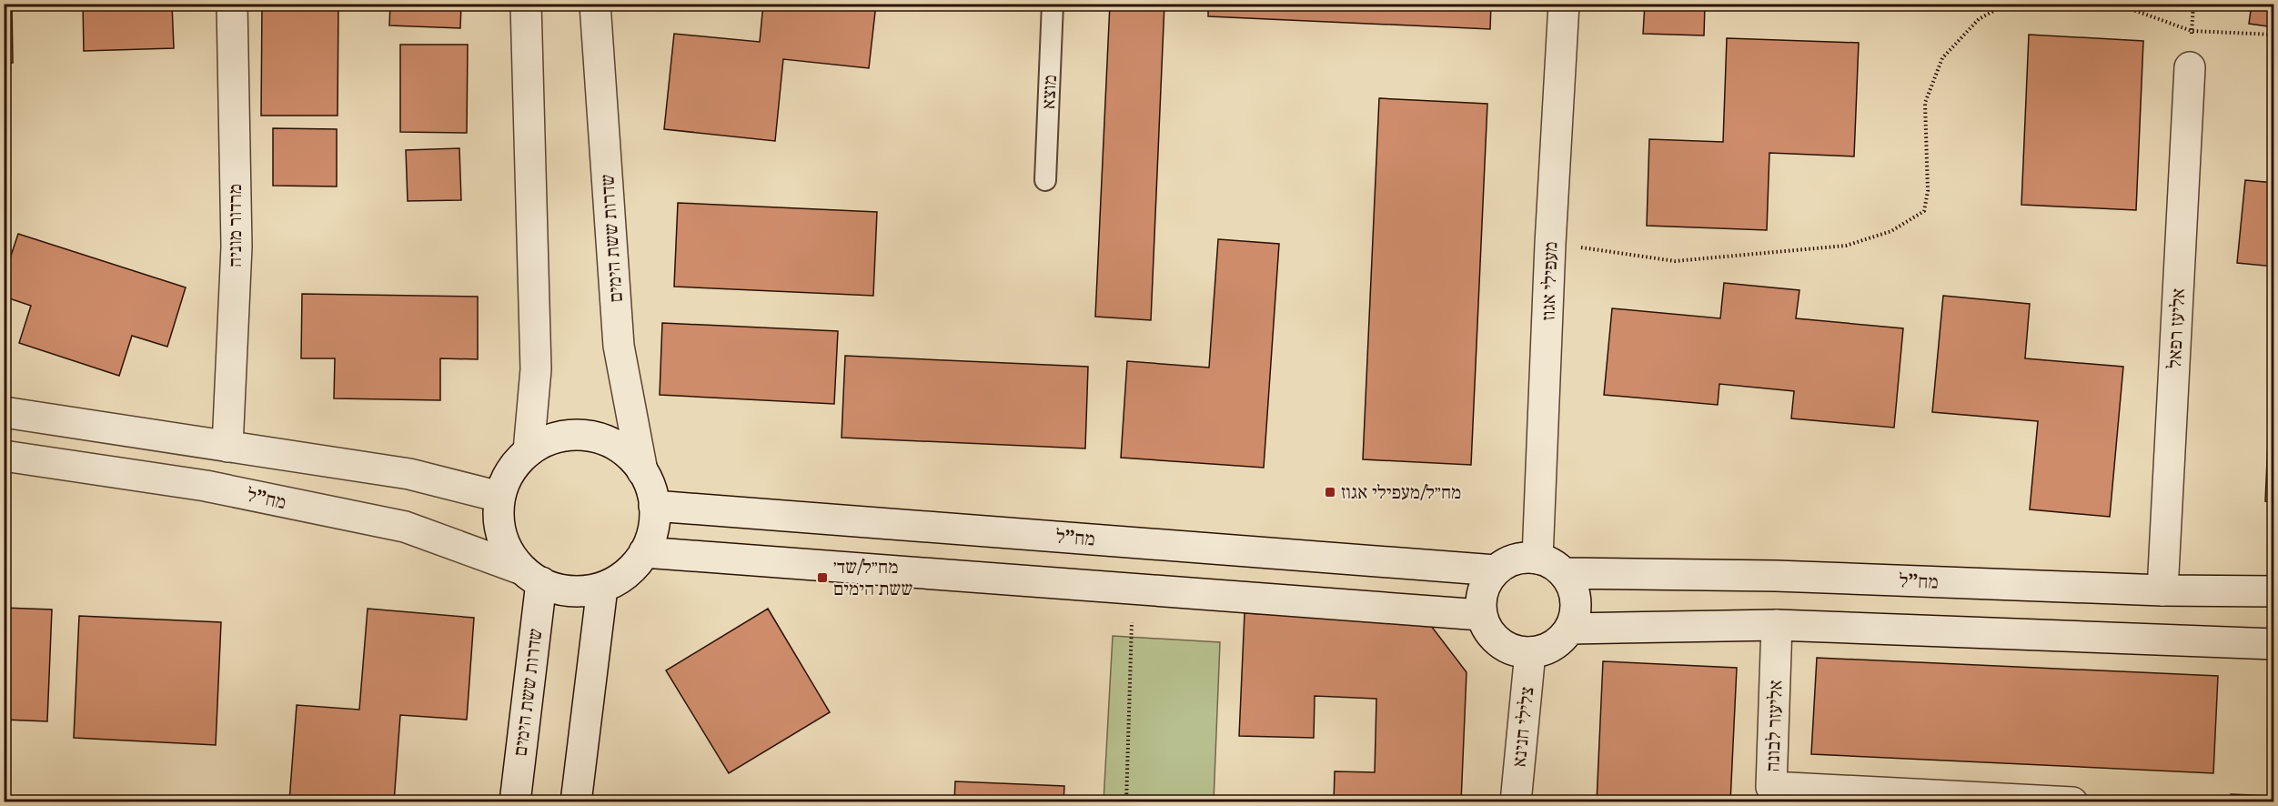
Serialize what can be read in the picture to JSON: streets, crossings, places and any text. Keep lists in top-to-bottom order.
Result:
{
  "streets": {
    "street": [
      "מרדור מוניה",
      "שדרות ששת הימים",
      "מעפילי אגוז",
      "אליעז רפאל",
      "מח\"ל",
      "אליעזר לבונה",
      "צלילי חנינא"
    ],
    "lane": ["מוצא"]
  },
  "crossings": [
    ["שדרות ששת הימים", "מח\"ל"],
    ["מעפילי אגוז", "מח\"ל"],
    ["מעפילי אגוז", "צלילי חנינא"],
    ["אליעז רפאל", "מח\"ל"],
    ["מח\"ל", "צלילי חנינא"]
  ],
  "places": {
    "transit": ["מח״ל/מעפילי אגוז", "מח״ל/שד׳ ששת הימים"]
  }
}
